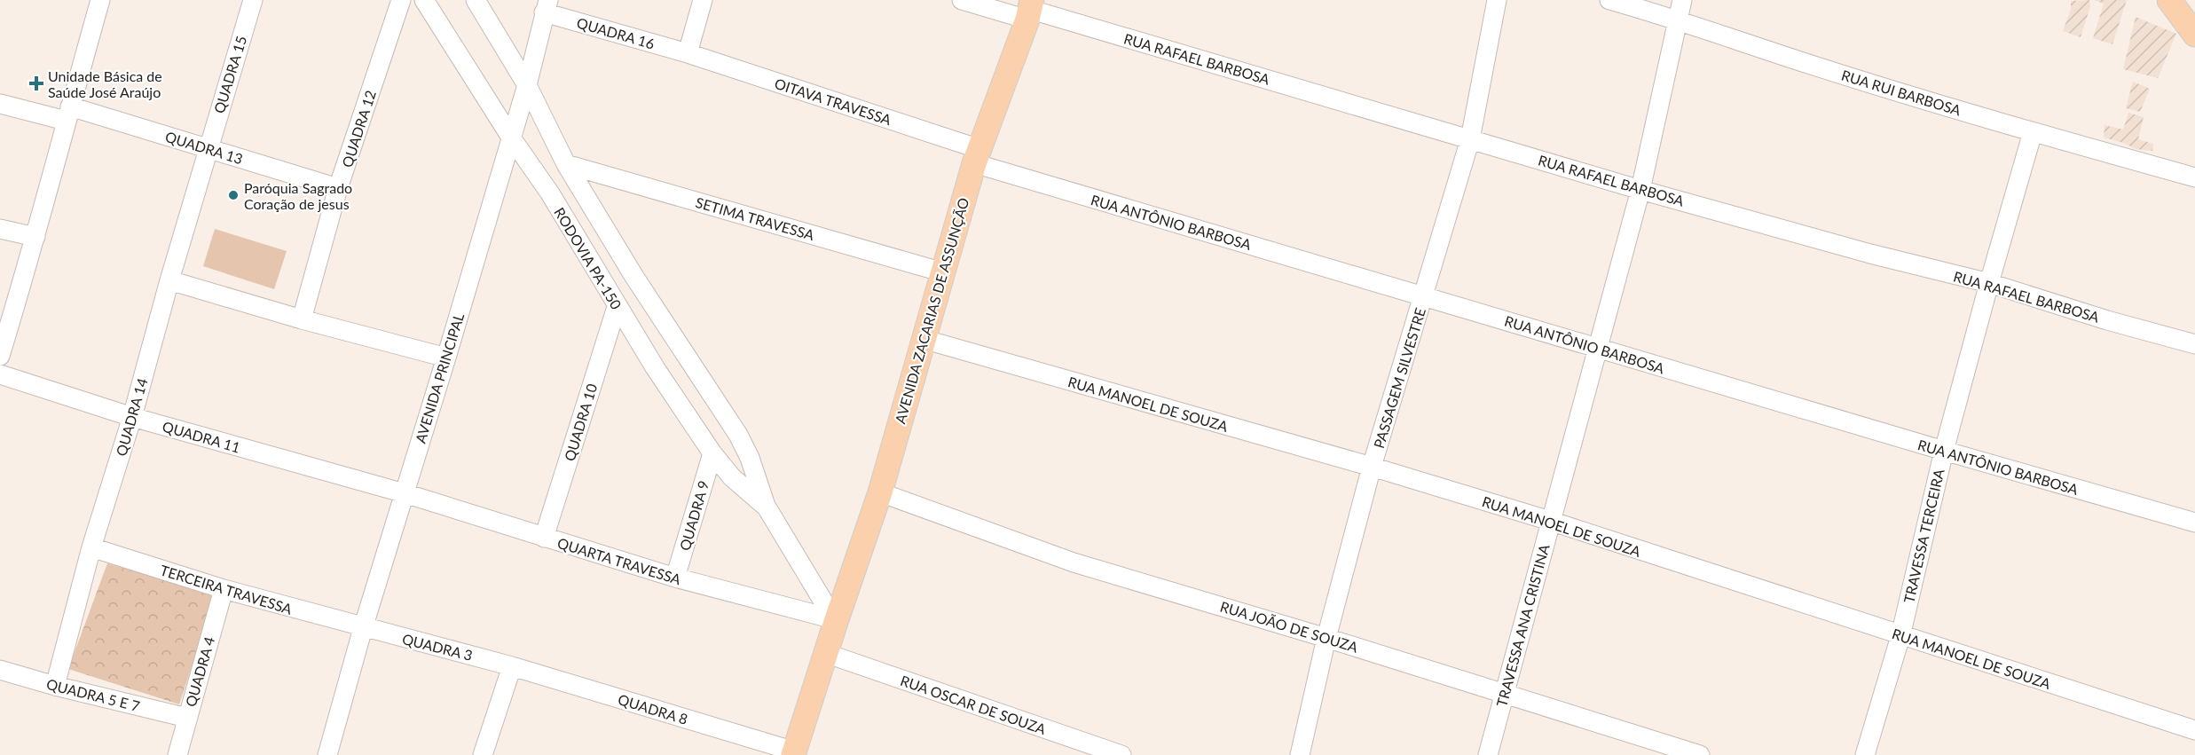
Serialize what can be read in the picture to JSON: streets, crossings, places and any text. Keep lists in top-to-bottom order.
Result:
{
  "streets": {
    "main road": ["AVENIDA ZACARIAS DE ASSUNÇÃO"],
    "street": [
      "QUADRA 16",
      "RUA RAFAEL BARBOSA",
      "QUADRA 15",
      "RUA RUI BARBOSA",
      "OITAVA TRAVESSA",
      "QUADRA 12",
      "QUADRA 13",
      "SETIMA TRAVESSA",
      "RUA ANTÔNIO BARBOSA",
      "RODOVIA PA-150",
      "AVENIDA PRINCIPAL",
      "PASSAGEM SILVESTRE",
      "RUA MANOEL DE SOUZA",
      "QUADRA 14",
      "QUADRA 10",
      "QUADRA 11",
      "QUADRA 9",
      "TRAVESSA TERCEIRA",
      "QUARTA TRAVESSA",
      "TERCEIRA TRAVESSA",
      "TRAVESSA ANA CRISTINA",
      "RUA JOÃO DE SOUZA",
      "QUADRA 3",
      "QUADRA 4",
      "QUADRA 5 E 7",
      "RUA OSCAR DE SOUZA",
      "QUADRA 8"
    ]
  },
  "crossings": [
    ["QUADRA 16", "OITAVA TRAVESSA"],
    ["QUADRA 16", "AVENIDA PRINCIPAL"],
    ["RUA RAFAEL BARBOSA", "AVENIDA ZACARIAS DE ASSUNÇÃO"],
    ["RUA RAFAEL BARBOSA", "PASSAGEM SILVESTRE"],
    ["RUA RAFAEL BARBOSA", "TRAVESSA TERCEIRA"],
    ["RUA RAFAEL BARBOSA", "TRAVESSA ANA CRISTINA"],
    ["QUADRA 15", "QUADRA 13"],
    ["QUADRA 15", "QUADRA 14"],
    ["RUA RUI BARBOSA", "TRAVESSA TERCEIRA"],
    ["RUA RUI BARBOSA", "TRAVESSA ANA CRISTINA"],
    ["OITAVA TRAVESSA", "RUA ANTÔNIO BARBOSA"],
    ["OITAVA TRAVESSA", "AVENIDA ZACARIAS DE ASSUNÇÃO"],
    ["QUADRA 12", "QUADRA 13"],
    ["QUADRA 13", "QUADRA 14"],
    ["SETIMA TRAVESSA", "RODOVIA PA-150"],
    ["SETIMA TRAVESSA", "AVENIDA ZACARIAS DE ASSUNÇÃO"],
    ["RUA ANTÔNIO BARBOSA", "AVENIDA ZACARIAS DE ASSUNÇÃO"],
    ["RUA ANTÔNIO BARBOSA", "PASSAGEM SILVESTRE"],
    ["RUA ANTÔNIO BARBOSA", "TRAVESSA TERCEIRA"],
    ["RUA ANTÔNIO BARBOSA", "TRAVESSA ANA CRISTINA"],
    ["RODOVIA PA-150", "AVENIDA ZACARIAS DE ASSUNÇÃO"],
    ["RODOVIA PA-150", "AVENIDA PRINCIPAL"],
    ["RODOVIA PA-150", "QUADRA 10"],
    ["RODOVIA PA-150", "QUADRA 9"],
    ["RODOVIA PA-150", "QUARTA TRAVESSA"],
    ["AVENIDA ZACARIAS DE ASSUNÇÃO", "RUA MANOEL DE SOUZA"],
    ["AVENIDA ZACARIAS DE ASSUNÇÃO", "QUARTA TRAVESSA"],
    ["AVENIDA ZACARIAS DE ASSUNÇÃO", "RUA JOÃO DE SOUZA"],
    ["AVENIDA ZACARIAS DE ASSUNÇÃO", "RUA OSCAR DE SOUZA"],
    ["AVENIDA ZACARIAS DE ASSUNÇÃO", "QUADRA 8"],
    ["AVENIDA PRINCIPAL", "QUADRA 11"],
    ["AVENIDA PRINCIPAL", "QUARTA TRAVESSA"],
    ["AVENIDA PRINCIPAL", "TERCEIRA TRAVESSA"],
    ["AVENIDA PRINCIPAL", "QUADRA 3"],
    ["PASSAGEM SILVESTRE", "RUA MANOEL DE SOUZA"],
    ["PASSAGEM SILVESTRE", "RUA JOÃO DE SOUZA"],
    ["RUA MANOEL DE SOUZA", "TRAVESSA TERCEIRA"],
    ["RUA MANOEL DE SOUZA", "TRAVESSA ANA CRISTINA"],
    ["QUADRA 14", "QUADRA 11"],
    ["QUADRA 14", "TERCEIRA TRAVESSA"],
    ["QUADRA 14", "QUADRA 5 E 7"],
    ["QUADRA 10", "QUARTA TRAVESSA"],
    ["QUADRA 11", "QUARTA TRAVESSA"],
    ["QUADRA 9", "QUARTA TRAVESSA"],
    ["TERCEIRA TRAVESSA", "QUADRA 3"],
    ["TERCEIRA TRAVESSA", "QUADRA 4"],
    ["TRAVESSA ANA CRISTINA", "RUA JOÃO DE SOUZA"],
    ["QUADRA 3", "QUADRA 8"],
    ["QUADRA 4", "QUADRA 5 E 7"]
  ],
  "places": {
    "health": ["Unidade Básica de Saúde José Araújo"],
    "other": ["Paróquia Sagrado Coração de jesus"]
  }
}
